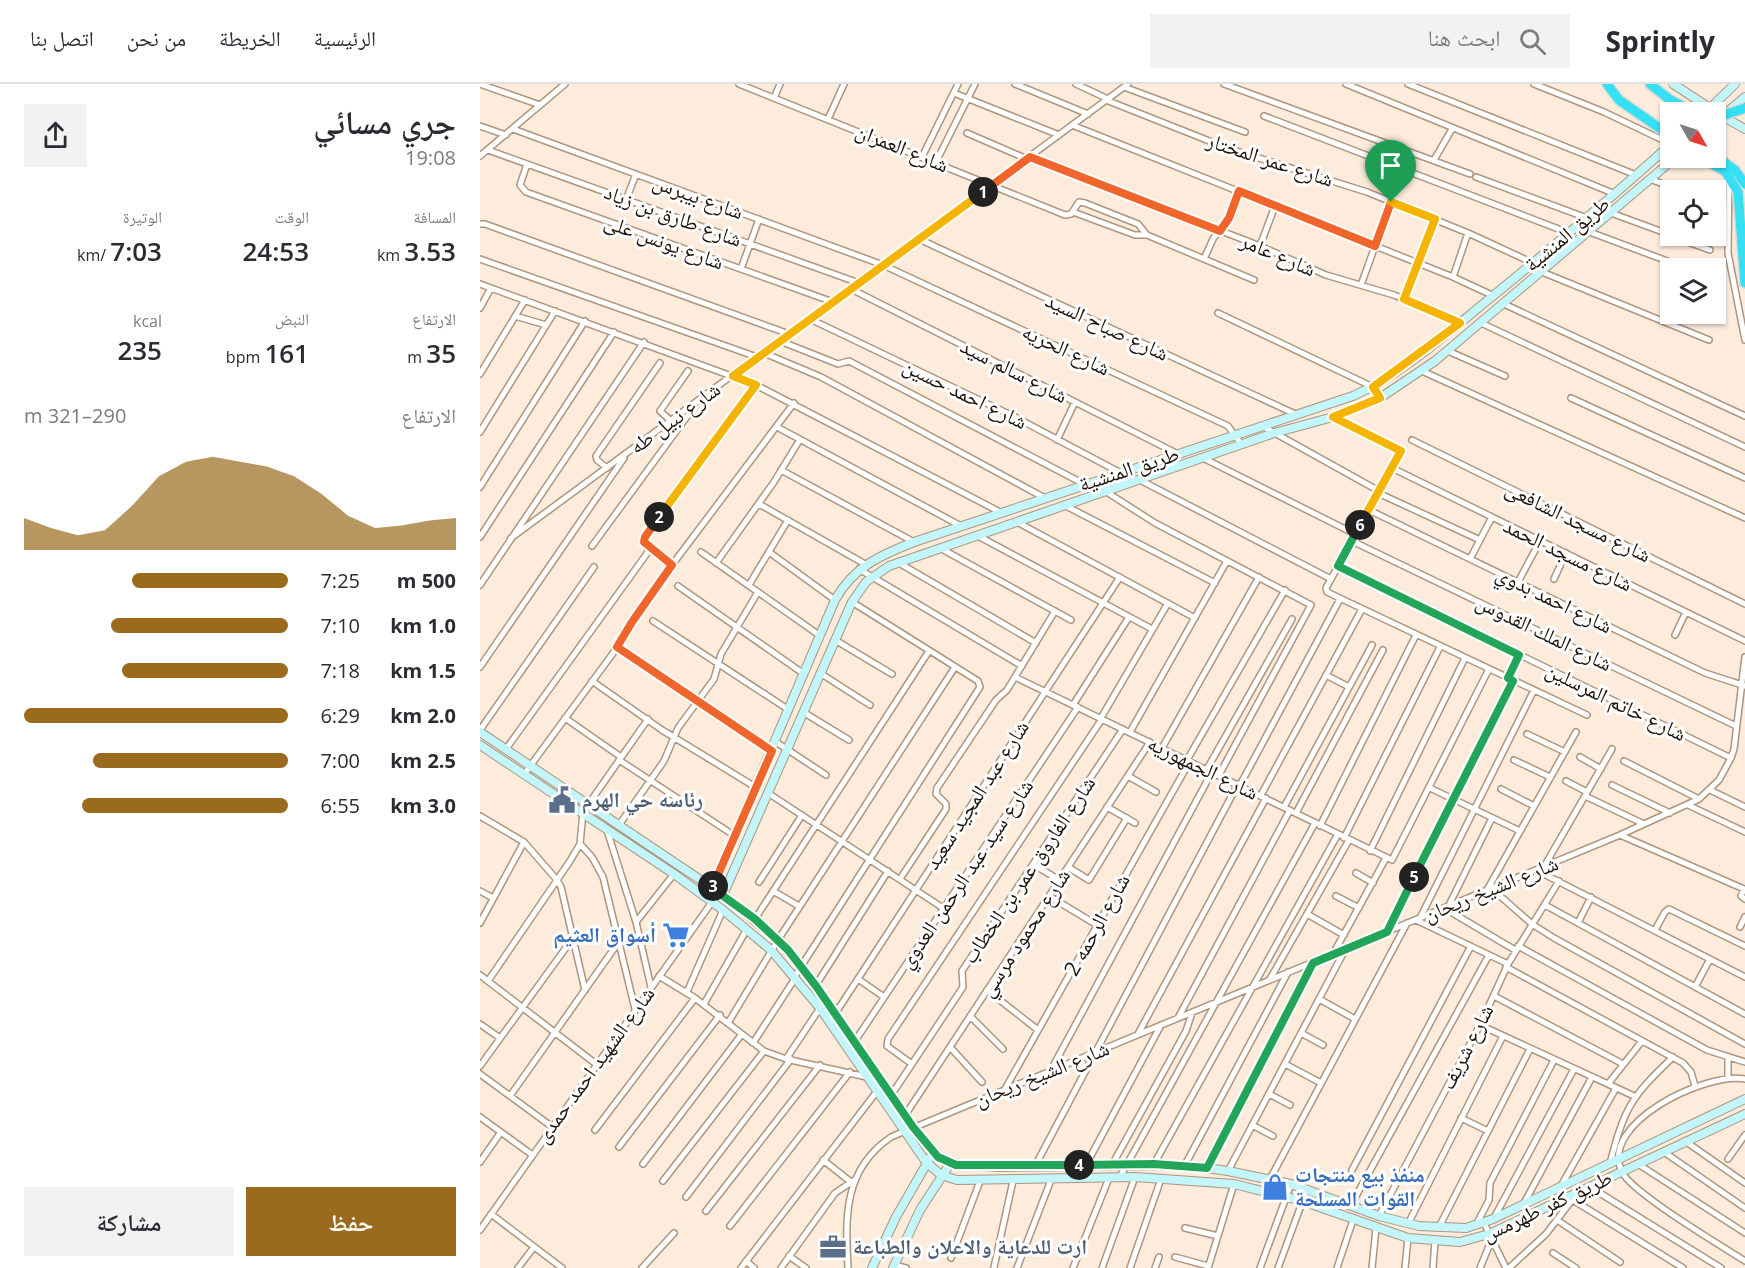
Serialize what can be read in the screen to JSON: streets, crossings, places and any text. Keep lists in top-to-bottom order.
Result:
{
  "streets": {
    "street": [
      "شارع العمران",
      "شارع عمر المختار",
      "شارع بيبرس",
      "شارع طارق بن زياد",
      "طريق المنشية",
      "شارع يونس على",
      "شارع عامر",
      "شارع صباح السيد",
      "شارع الحريه",
      "شارع سالم سيد",
      "شارع احمد حسين",
      "شارع نبيل طه",
      "شارع مسجد الشافعى",
      "شارع مسجد الحمد",
      "شارع احمد بدوي",
      "شارع الملك القدوس",
      "شارع خاتم المرسلين",
      "شارع الجمهوريه",
      "شارع عبد المجيد سعيد",
      "شارع الفاروق عمر بن الخطاب",
      "شارع سيد عبد الرحمن العدوي",
      "شارع الشيخ ريحان",
      "شارع الرحمه 2",
      "شارع محمود مرسي",
      "شارع شريف",
      "شارع الشهيد احمد حمدى",
      "طريق كفر طهرمس"
    ]
  },
  "crossings": [
    ["شارع العمران", "شارع نبيل طه"],
    ["شارع عمر المختار", "طريق المنشية"],
    ["شارع عمر المختار", "شارع نبيل طه"],
    ["شارع بيبرس", "شارع الحريه"],
    ["شارع بيبرس", "شارع نبيل طه"],
    ["شارع طارق بن زياد", "شارع يونس على"],
    ["شارع طارق بن زياد", "شارع نبيل طه"],
    ["طريق المنشية", "شارع عامر"],
    ["طريق المنشية", "شارع صباح السيد"],
    ["طريق المنشية", "شارع الحريه"],
    ["طريق المنشية", "شارع سالم سيد"],
    ["طريق المنشية", "شارع احمد حسين"],
    ["طريق المنشية", "طريق كفر طهرمس"],
    ["شارع يونس على", "شارع نبيل طه"],
    ["شارع عامر", "شارع نبيل طه"],
    ["شارع صباح السيد", "شارع نبيل طه"],
    ["شارع الحريه", "شارع نبيل طه"],
    ["شارع سالم سيد", "شارع نبيل طه"],
    ["شارع احمد حسين", "شارع نبيل طه"],
    ["شارع احمد بدوي", "شارع الشيخ ريحان"],
    ["شارع الملك القدوس", "شارع الشيخ ريحان"],
    ["شارع خاتم المرسلين", "شارع الشيخ ريحان"],
    ["شارع الجمهوريه", "شارع عبد المجيد سعيد"],
    ["شارع الجمهوريه", "شارع الفاروق عمر بن الخطاب"],
    ["شارع الجمهوريه", "شارع سيد عبد الرحمن العدوي"],
    ["شارع الجمهوريه", "شارع الرحمه 2"],
    ["شارع الجمهوريه", "شارع محمود مرسي"],
    ["شارع عبد المجيد سعيد", "طريق كفر طهرمس"],
    ["شارع الفاروق عمر بن الخطاب", "طريق كفر طهرمس"],
    ["شارع سيد عبد الرحمن العدوي", "طريق كفر طهرمس"],
    ["شارع الشيخ ريحان", "شارع الرحمه 2"],
    ["شارع الشيخ ريحان", "شارع محمود مرسي"],
    ["شارع الشيخ ريحان", "طريق كفر طهرمس"],
    ["شارع محمود مرسي", "طريق كفر طهرمس"],
    ["شارع شريف", "طريق كفر طهرمس"],
    ["شارع الشهيد احمد حمدى", "طريق كفر طهرمس"]
  ],
  "places": {
    "public building": ["رئاسه حي الهرم"],
    "supermarket": ["أسواق العثيم"],
    "shop": ["منفذ بيع منتجات القوات المسلحة"],
    "office": ["ارت للدعاية والاعلان والطباعة"]
  },
  "north": "bottom right",
  "page": {
    "header": "Sprintly",
    "search": "ابحث هنا",
    "nav": [
      "الرئيسية",
      "الخريطة",
      "من نحن",
      "اتصل بنا"
    ],
    "heading": ["جري مسائي", "19:08"],
    "pins": [
      "1",
      "2",
      "6",
      "5",
      "3",
      "4"
    ],
    "stats": [
      ["المسافة", "3.53 km"],
      ["الوقت", "24:53"],
      ["الوتيرة", "7:03 /km"],
      ["الارتفاع", "35 m"],
      ["النبض", "161 bpm"],
      ["kcal", "235"]
    ],
    "chart": ["الارتفاع", "290–321 m"],
    "list": [
      {
        "name": "500 m",
        "note": "7:25"
      },
      {
        "name": "1.0 km",
        "note": "7:10"
      },
      {
        "name": "1.5 km",
        "note": "7:18"
      },
      {
        "name": "2.0 km",
        "note": "6:29"
      },
      {
        "name": "2.5 km",
        "note": "7:00"
      },
      {
        "name": "3.0 km",
        "note": "6:55"
      }
    ],
    "buttons": ["حفظ", "مشاركة"]
  }
}
